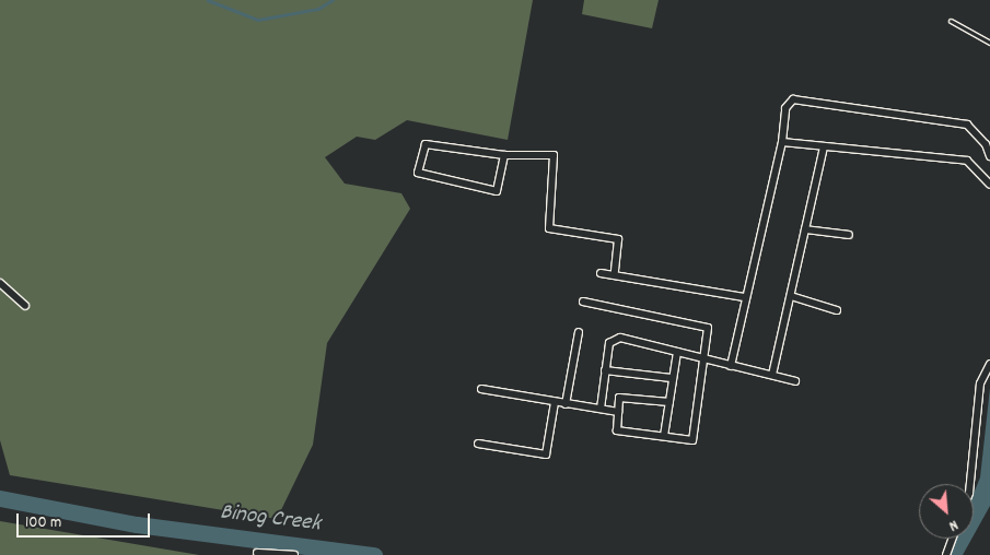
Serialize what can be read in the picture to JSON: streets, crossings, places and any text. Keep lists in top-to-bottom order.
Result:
{
  "water": ["Binog Creek"],
  "scale_bar": "100 m",
  "north": "bottom right"
}
